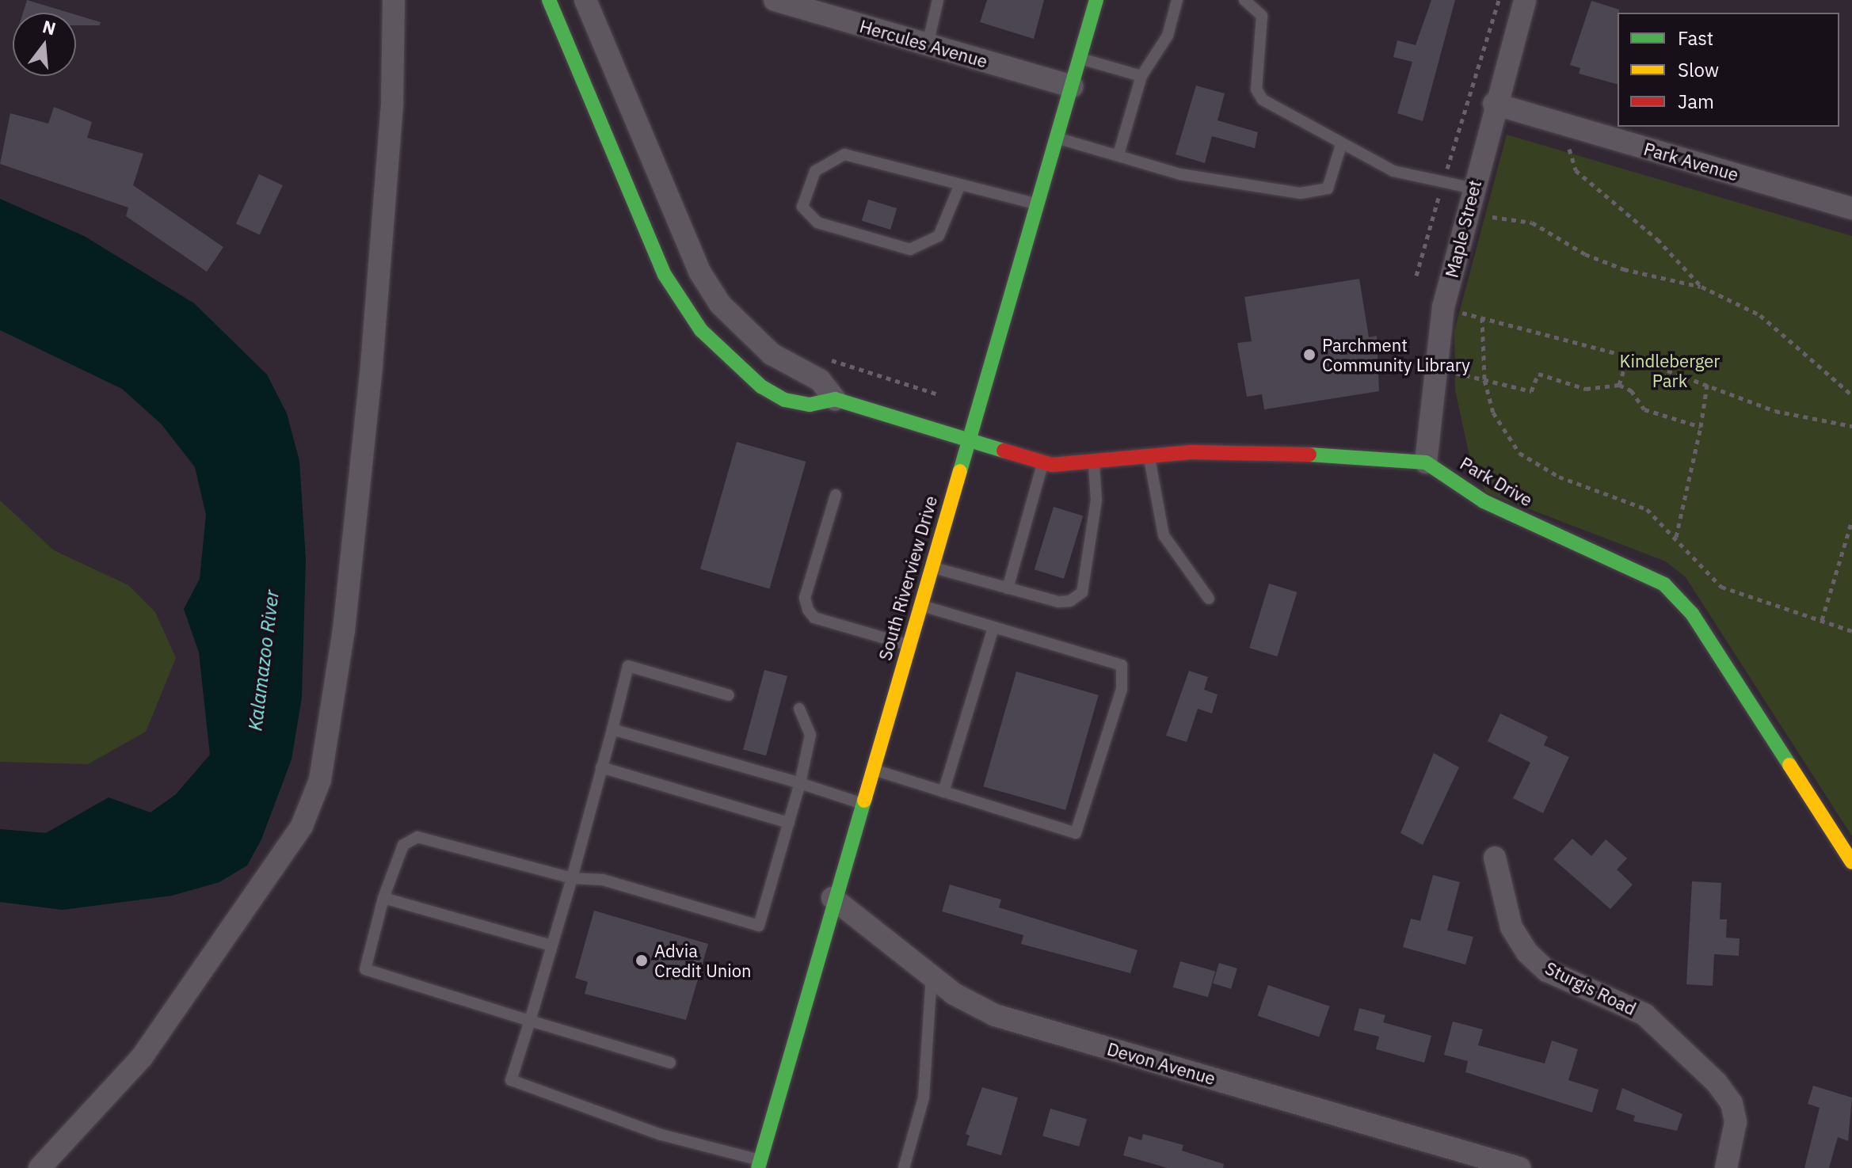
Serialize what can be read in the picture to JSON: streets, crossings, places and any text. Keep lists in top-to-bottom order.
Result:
{
  "streets": {
    "street": [
      "Hercules Avenue",
      "Park Avenue",
      "Maple Street",
      "Park Drive",
      "South Riverview Drive",
      "Sturgis Road",
      "Devon Avenue"
    ]
  },
  "crossings": [
    ["Hercules Avenue", "South Riverview Drive"],
    ["Park Avenue", "Maple Street"],
    ["Maple Street", "Park Drive"],
    ["Park Drive", "South Riverview Drive"],
    ["South Riverview Drive", "Devon Avenue"]
  ],
  "water": ["Kalamazoo River"],
  "parks": ["Kindleberger Park"],
  "places": ["Parchment Community Library", "Advia Credit Union"],
  "legend": ["Fast", "Slow", "Jam"],
  "north": "top"
}
